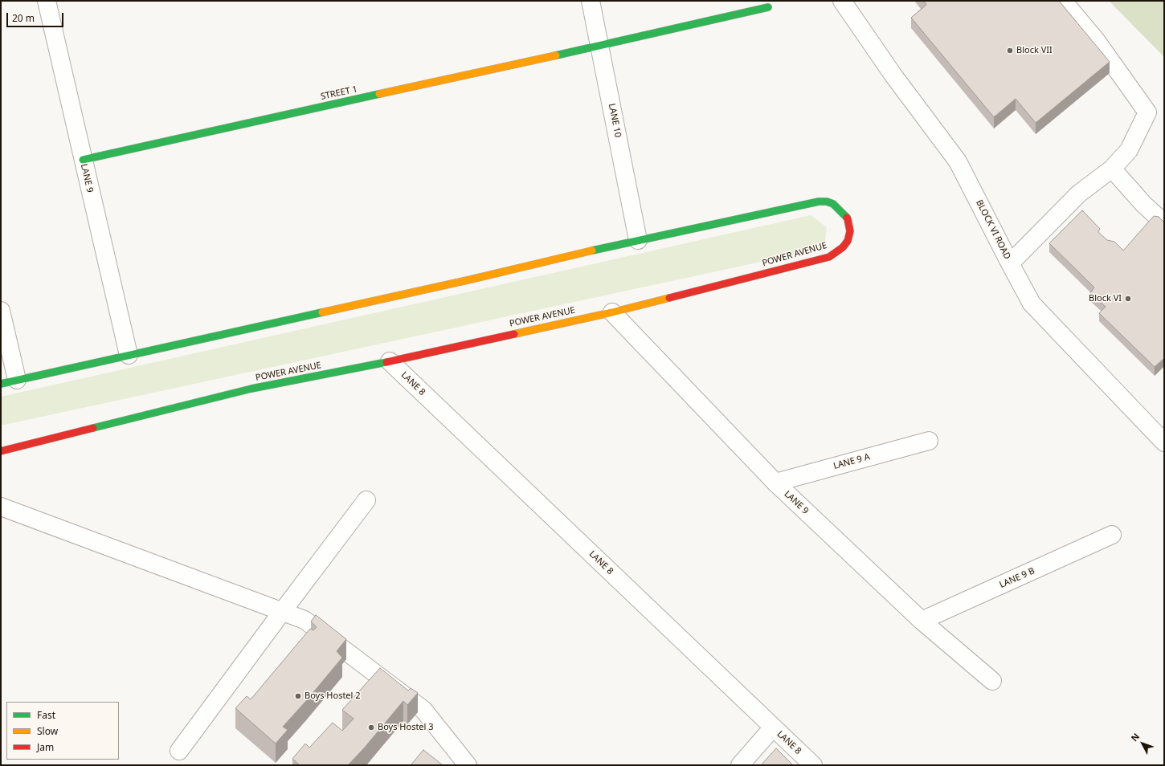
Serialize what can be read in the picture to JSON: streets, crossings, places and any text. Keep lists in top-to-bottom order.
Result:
{
  "streets": {
    "street": [
      "STREET 1",
      "LANE 10",
      "LANE 9",
      "BLOCK VI ROAD",
      "POWER AVENUE",
      "LANE 8",
      "LANE 9 A",
      "LANE 9 B"
    ]
  },
  "crossings": [
    ["STREET 1", "LANE 10"],
    ["STREET 1", "LANE 9"],
    ["LANE 10", "POWER AVENUE"],
    ["LANE 9", "POWER AVENUE"],
    ["LANE 9", "LANE 9 A"],
    ["LANE 9", "LANE 9 B"],
    ["POWER AVENUE", "LANE 8"]
  ],
  "places": [
    "Block VII",
    "Block VI",
    "Boys Hostel 2",
    "Boys Hostel 3"
  ],
  "legend": ["Fast", "Slow", "Jam"],
  "scale_bar": "20 m",
  "north": "top left"
}
